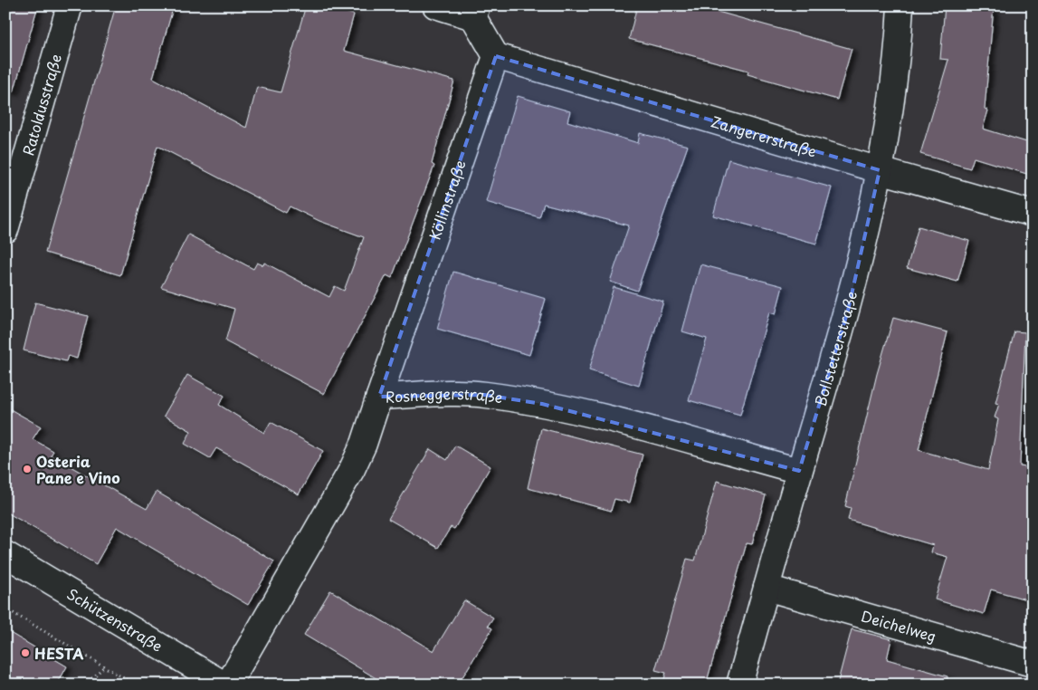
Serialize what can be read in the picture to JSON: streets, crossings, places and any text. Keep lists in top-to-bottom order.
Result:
{
  "streets": {
    "street": [
      "Ratoldusstraße",
      "Zangererstraße",
      "Köllinstraße",
      "Bollstetterstraße",
      "Rosneggerstraße",
      "Schützenstraße",
      "Deichelweg"
    ]
  },
  "crossings": [
    ["Zangererstraße", "Köllinstraße"],
    ["Zangererstraße", "Bollstetterstraße"],
    ["Köllinstraße", "Rosneggerstraße"],
    ["Bollstetterstraße", "Rosneggerstraße"],
    ["Bollstetterstraße", "Deichelweg"],
    ["Rosneggerstraße", "Schützenstraße"]
  ],
  "places": ["Osteria Pane e Vino", "HESTA"]
}
